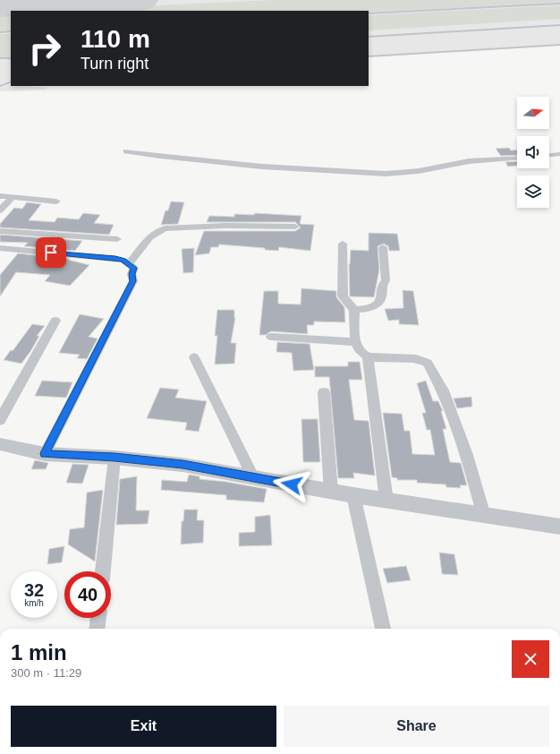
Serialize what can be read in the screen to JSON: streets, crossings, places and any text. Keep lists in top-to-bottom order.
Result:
{
  "north": "right",
  "page": {
    "turn": ["110 m", "Turn right"],
    "speed": "32 km/h",
    "limit": "40",
    "heading": ["1 min", "300 m · 11:29"],
    "buttons": ["Exit", "Share"]
  }
}
